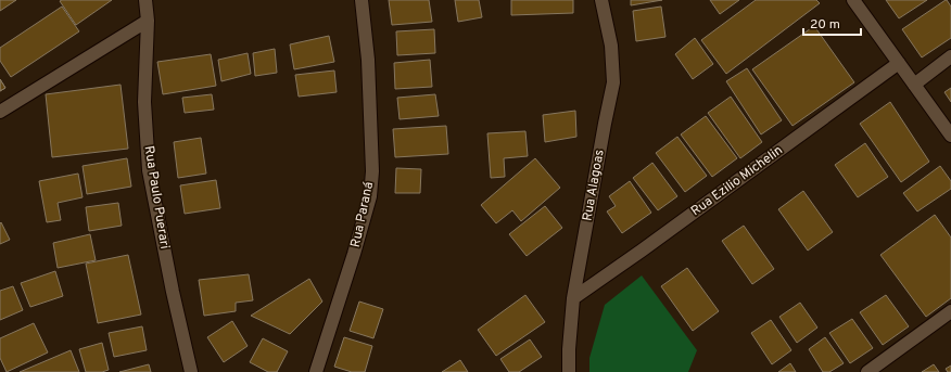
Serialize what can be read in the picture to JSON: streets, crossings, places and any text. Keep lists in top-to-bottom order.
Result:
{
  "streets": {
    "street": [
      "Rua Ezilio Michelin",
      "Rua Alagoas",
      "Rua Paulo Puerari",
      "Rua Paraná"
    ]
  },
  "crossings": [
    ["Rua Ezilio Michelin", "Rua Alagoas"]
  ],
  "scale_bar": "20 m"
}
